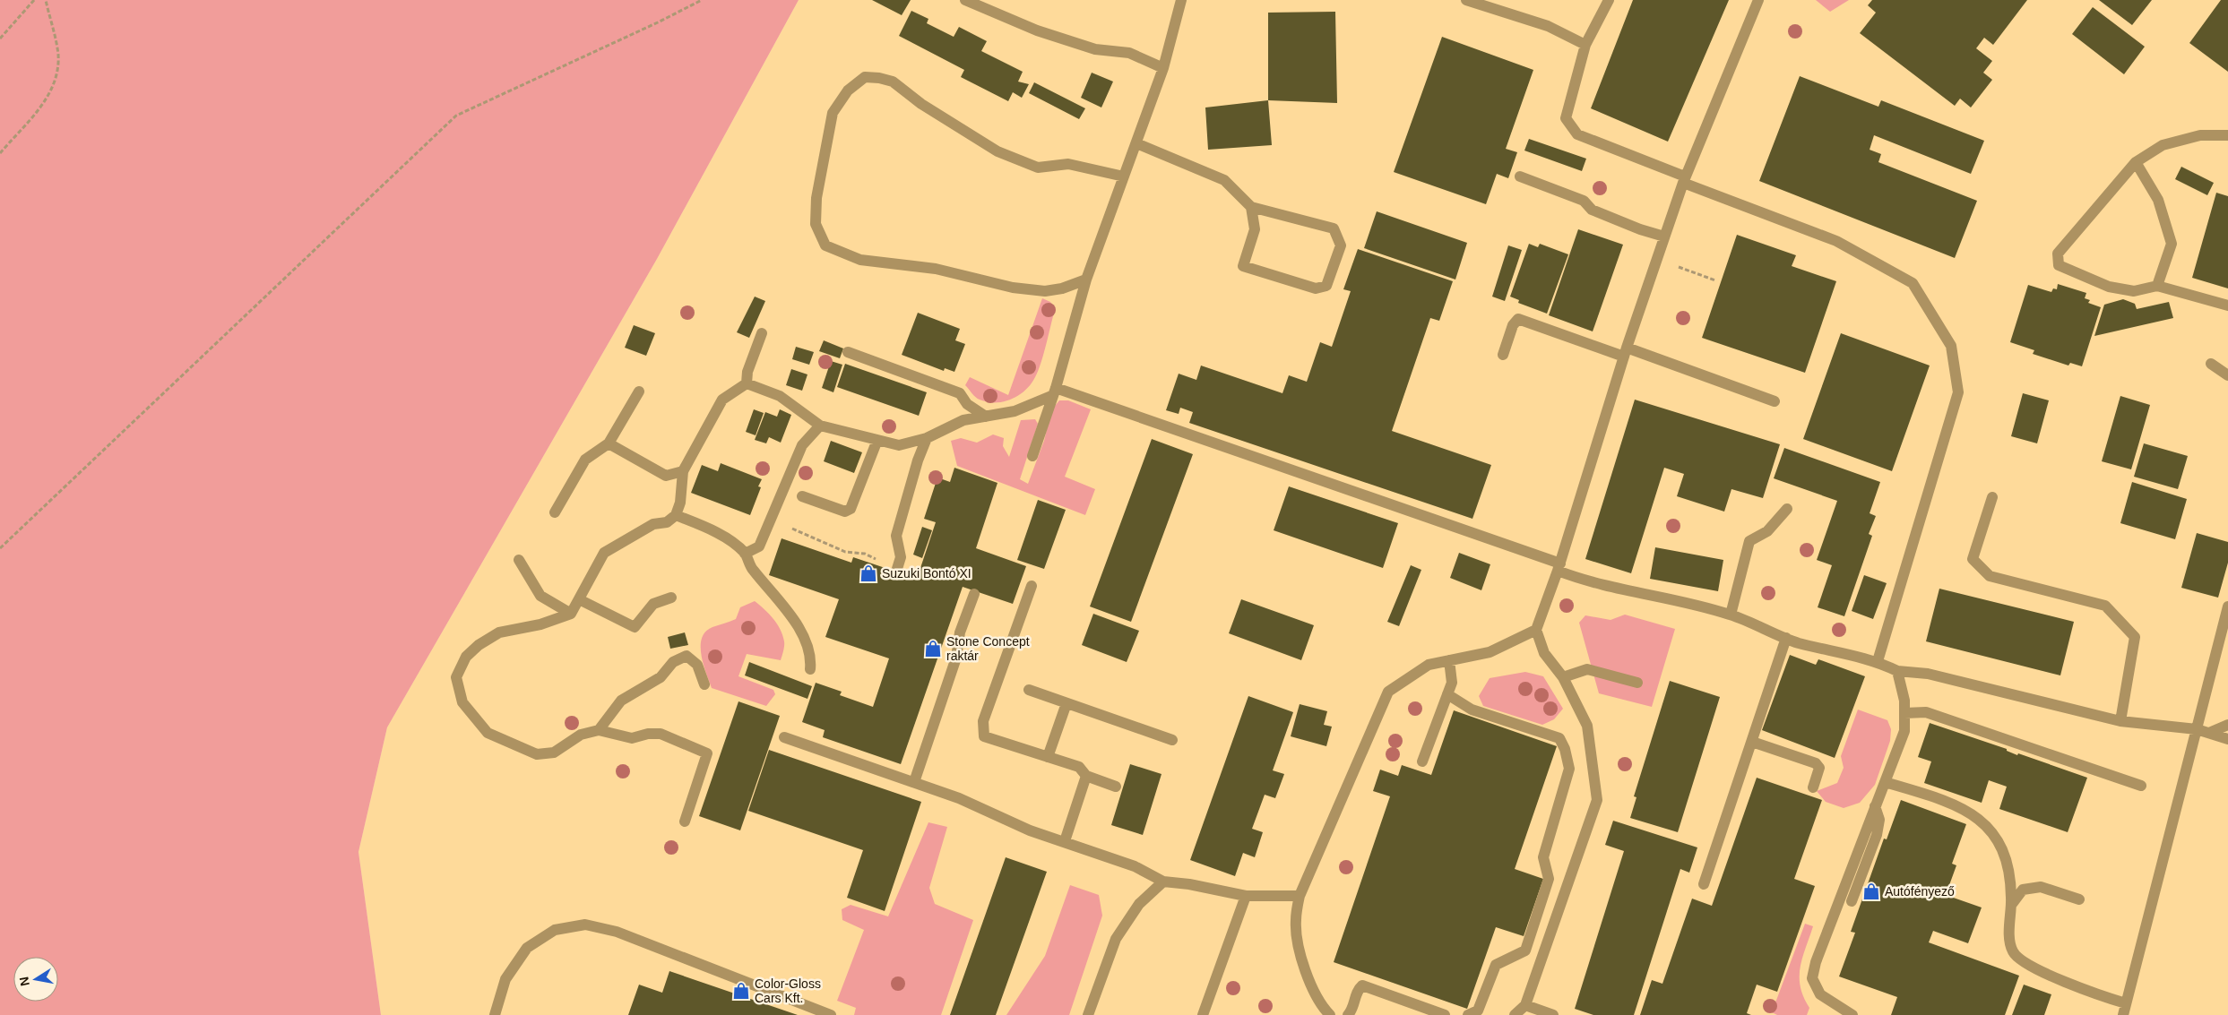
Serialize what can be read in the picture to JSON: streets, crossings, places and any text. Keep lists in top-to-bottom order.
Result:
{
  "places": {
    "shop": [
      "Suzuki Bontó XI",
      "Stone Concept raktár",
      "Autófényező",
      "Color-Gloss Cars Kft."
    ]
  },
  "north": "left"
}
